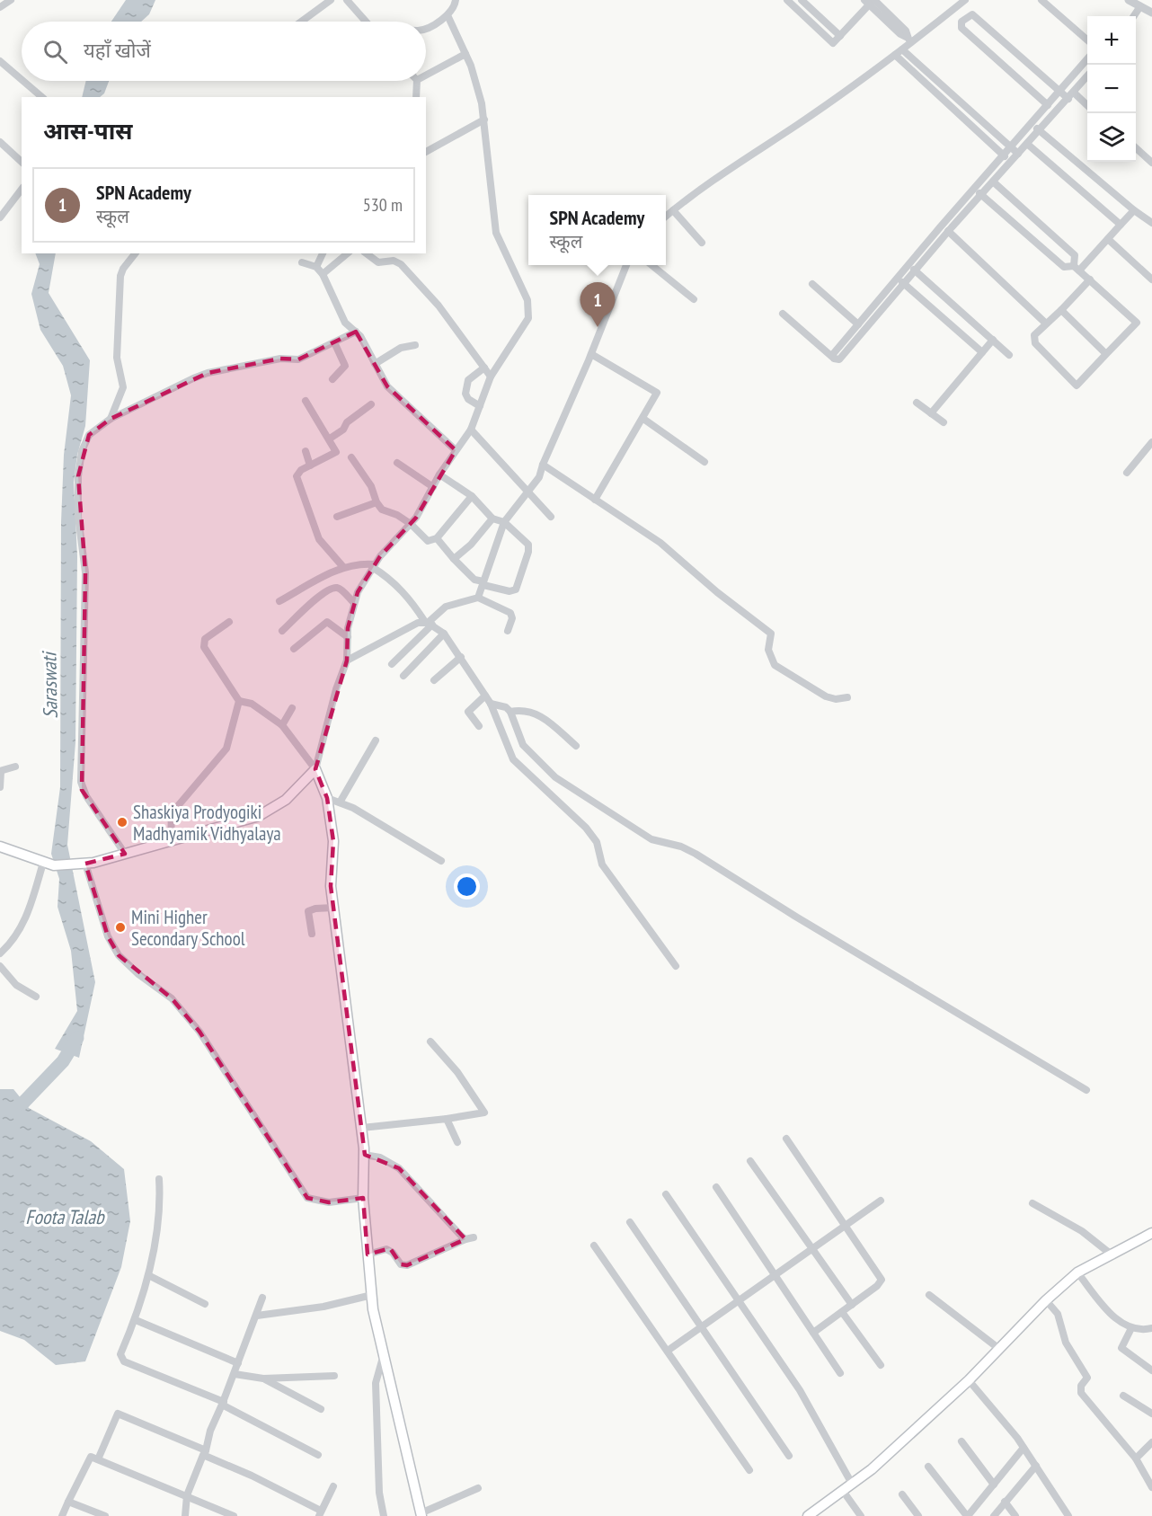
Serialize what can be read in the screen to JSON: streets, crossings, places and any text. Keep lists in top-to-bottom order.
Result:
{
  "water": ["Saraswati", "Foota Talab"],
  "places": ["Shaskiya Prodyogiki Madhyamik Vidhyalaya", "Mini Higher Secondary School"],
  "page": {
    "map_buttons": ["+", "−"],
    "search": "यहाँ खोजें",
    "heading": "आस-पास",
    "list": [
      {
        "mark": "1",
        "name": "SPN Academy",
        "note": "स्कूल",
        "value": "530 m"
      }
    ],
    "popup": ["SPN Academy", "स्कूल"],
    "pins": "1"
  }
}
